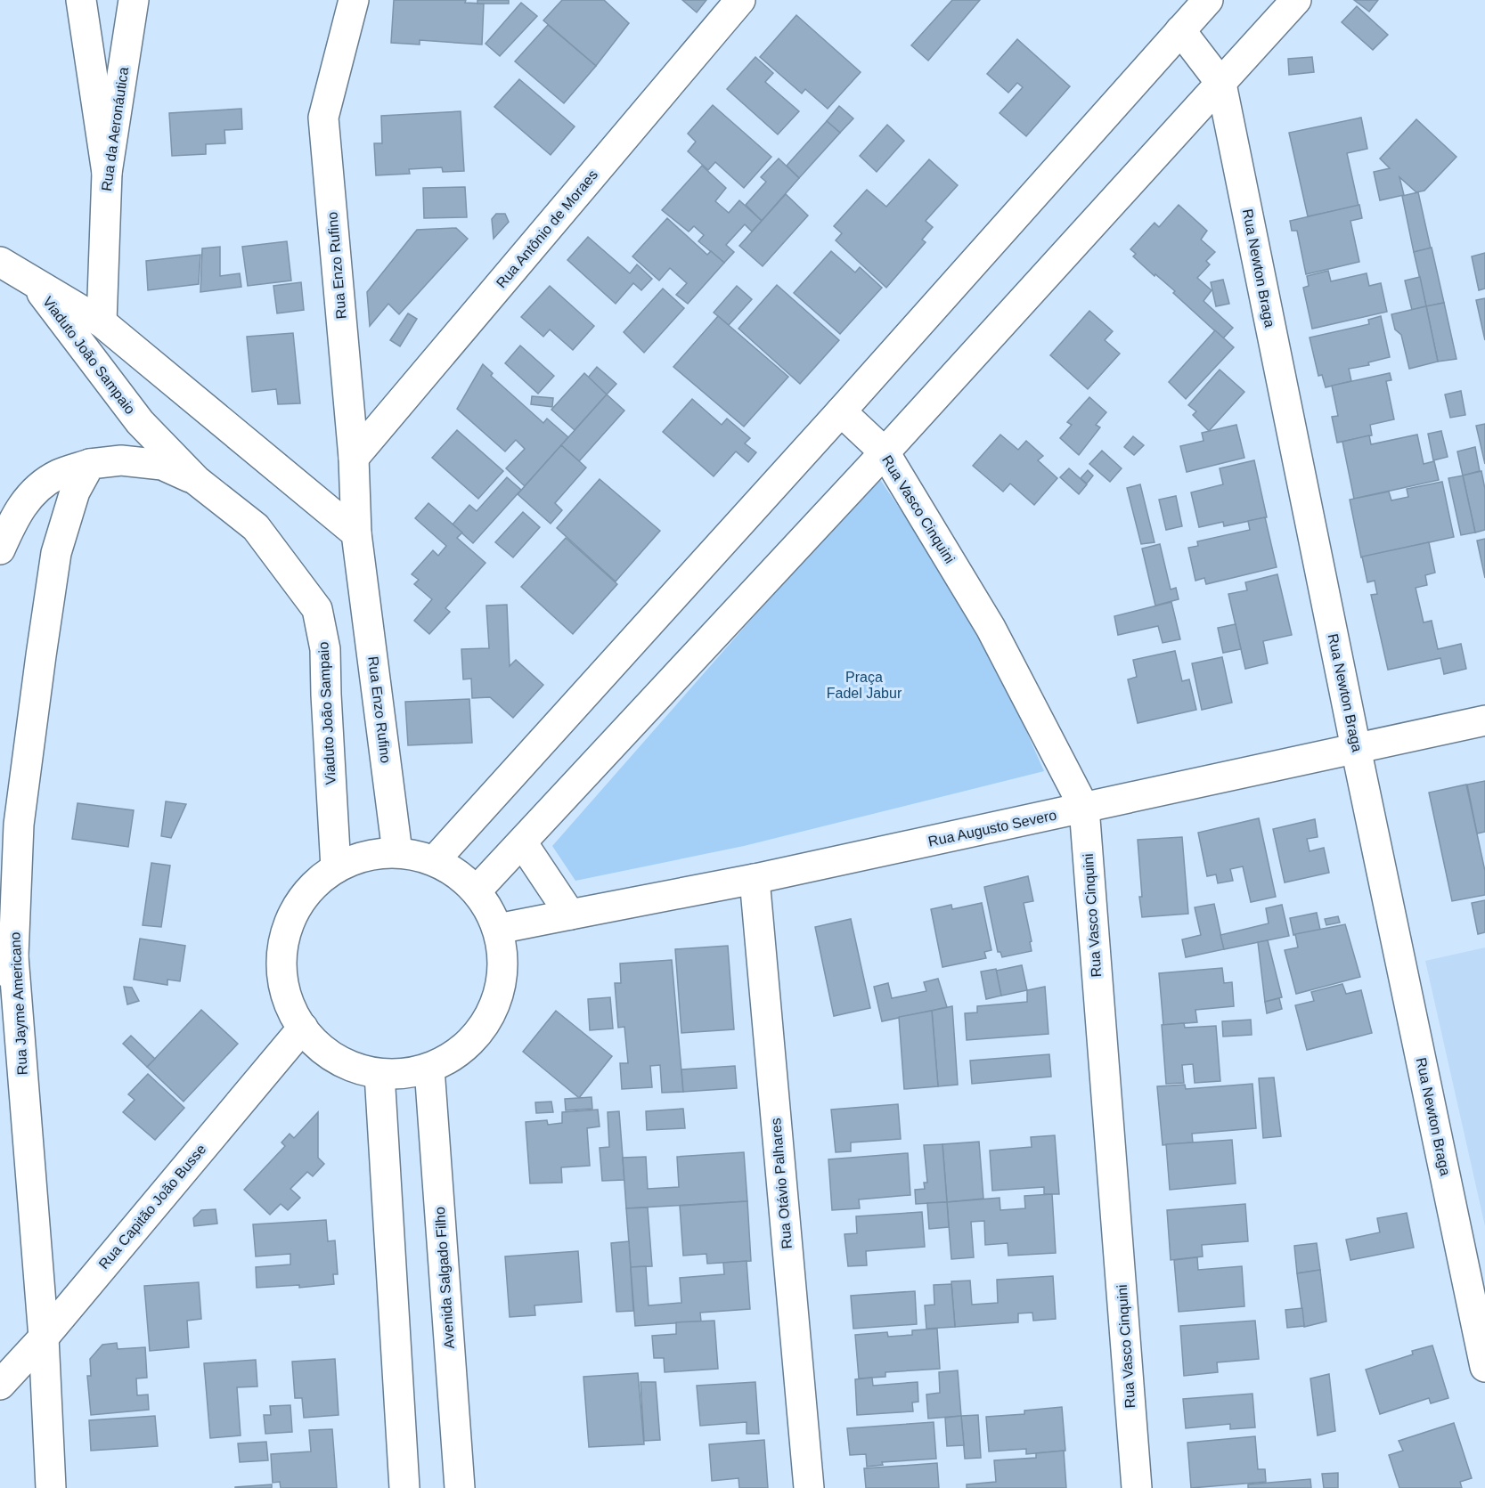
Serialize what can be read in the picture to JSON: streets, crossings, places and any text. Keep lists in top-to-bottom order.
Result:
{
  "streets": {
    "main road": [
      "Rua da Aeronáutica",
      "Rua Antônio de Moraes",
      "Rua Enzo Rufino",
      "Rua Newton Braga",
      "Viaduto João Sampaio",
      "Rua Vasco Cinquini",
      "Rua Augusto Severo",
      "Rua Jayme Americano",
      "Rua Otávio Palhares",
      "Rua Capitão João Busse",
      "Avenida Salgado Filho"
    ]
  },
  "crossings": [
    ["Rua da Aeronáutica", "Viaduto João Sampaio"],
    ["Rua Antônio de Moraes", "Rua Enzo Rufino"],
    ["Rua Enzo Rufino", "Viaduto João Sampaio"],
    ["Rua Newton Braga", "Rua Augusto Severo"],
    ["Rua Vasco Cinquini", "Rua Augusto Severo"],
    ["Rua Augusto Severo", "Rua Otávio Palhares"],
    ["Rua Jayme Americano", "Rua Capitão João Busse"]
  ],
  "parks": ["Praça Fadel Jabur"]
}
